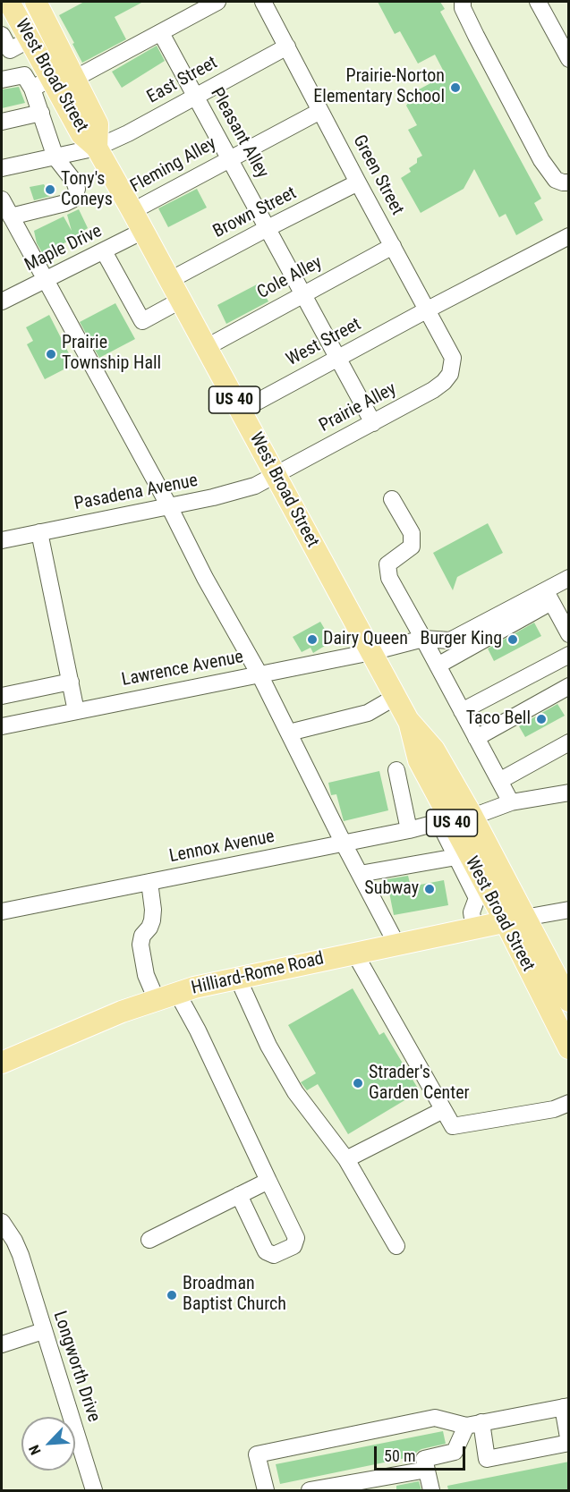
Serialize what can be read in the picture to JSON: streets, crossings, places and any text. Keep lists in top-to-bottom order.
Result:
{
  "streets": {
    "main road": ["West Broad Street", "US 40", "Hilliard-Rome Road"],
    "street": [
      "East Street",
      "Pleasant Alley",
      "Fleming Alley",
      "Green Street",
      "Brown Street",
      "Maple Drive",
      "Cole Alley",
      "West Street",
      "Prairie Alley",
      "Pasadena Avenue",
      "Lawrence Avenue",
      "Lennox Avenue",
      "Longworth Drive"
    ]
  },
  "crossings": [
    ["West Broad Street", "East Street"],
    ["West Broad Street", "Fleming Alley"],
    ["West Broad Street", "Brown Street"],
    ["West Broad Street", "Maple Drive"],
    ["West Broad Street", "Cole Alley"],
    ["West Broad Street", "West Street"],
    ["West Broad Street", "Prairie Alley"],
    ["West Broad Street", "Pasadena Avenue"],
    ["West Broad Street", "Lawrence Avenue"],
    ["West Broad Street", "Lennox Avenue"],
    ["West Broad Street", "Hilliard-Rome Road"],
    ["East Street", "Pleasant Alley"],
    ["East Street", "Green Street"],
    ["Pleasant Alley", "Fleming Alley"],
    ["Pleasant Alley", "Brown Street"],
    ["Pleasant Alley", "Cole Alley"],
    ["Pleasant Alley", "West Street"],
    ["Pleasant Alley", "Prairie Alley"],
    ["Fleming Alley", "Green Street"],
    ["Green Street", "Brown Street"],
    ["Green Street", "Cole Alley"],
    ["Green Street", "West Street"],
    ["Green Street", "Prairie Alley"],
    ["Prairie Alley", "Pasadena Avenue"]
  ],
  "places": [
    "Prairie-Norton Elementary School",
    "Tony's Coneys",
    "Prairie Township Hall",
    "Dairy Queen",
    "Burger King",
    "Taco Bell",
    "Subway",
    "Strader's Garden Center",
    "Broadman Baptist Church"
  ],
  "scale_bar": "50 m",
  "north": "bottom left"
}
